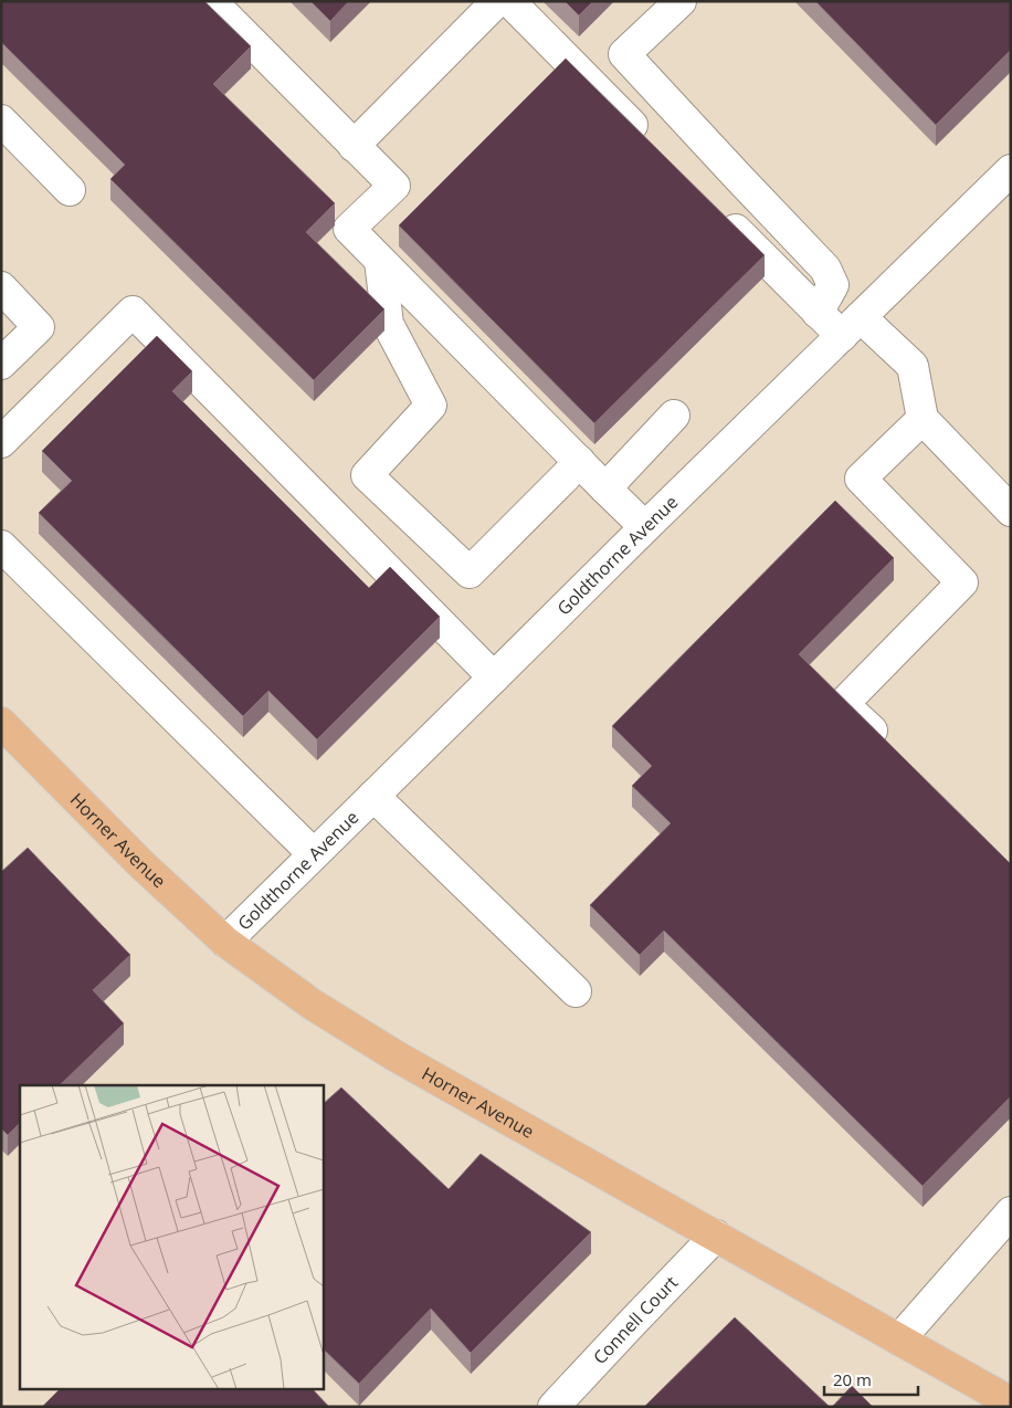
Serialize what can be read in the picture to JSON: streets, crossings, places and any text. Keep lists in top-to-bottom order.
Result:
{
  "streets": {
    "main road": ["Horner Avenue"],
    "street": ["Goldthorne Avenue", "Connell Court"]
  },
  "crossings": [
    ["Goldthorne Avenue", "Horner Avenue"],
    ["Horner Avenue", "Connell Court"]
  ],
  "scale_bar": "20 m"
}
